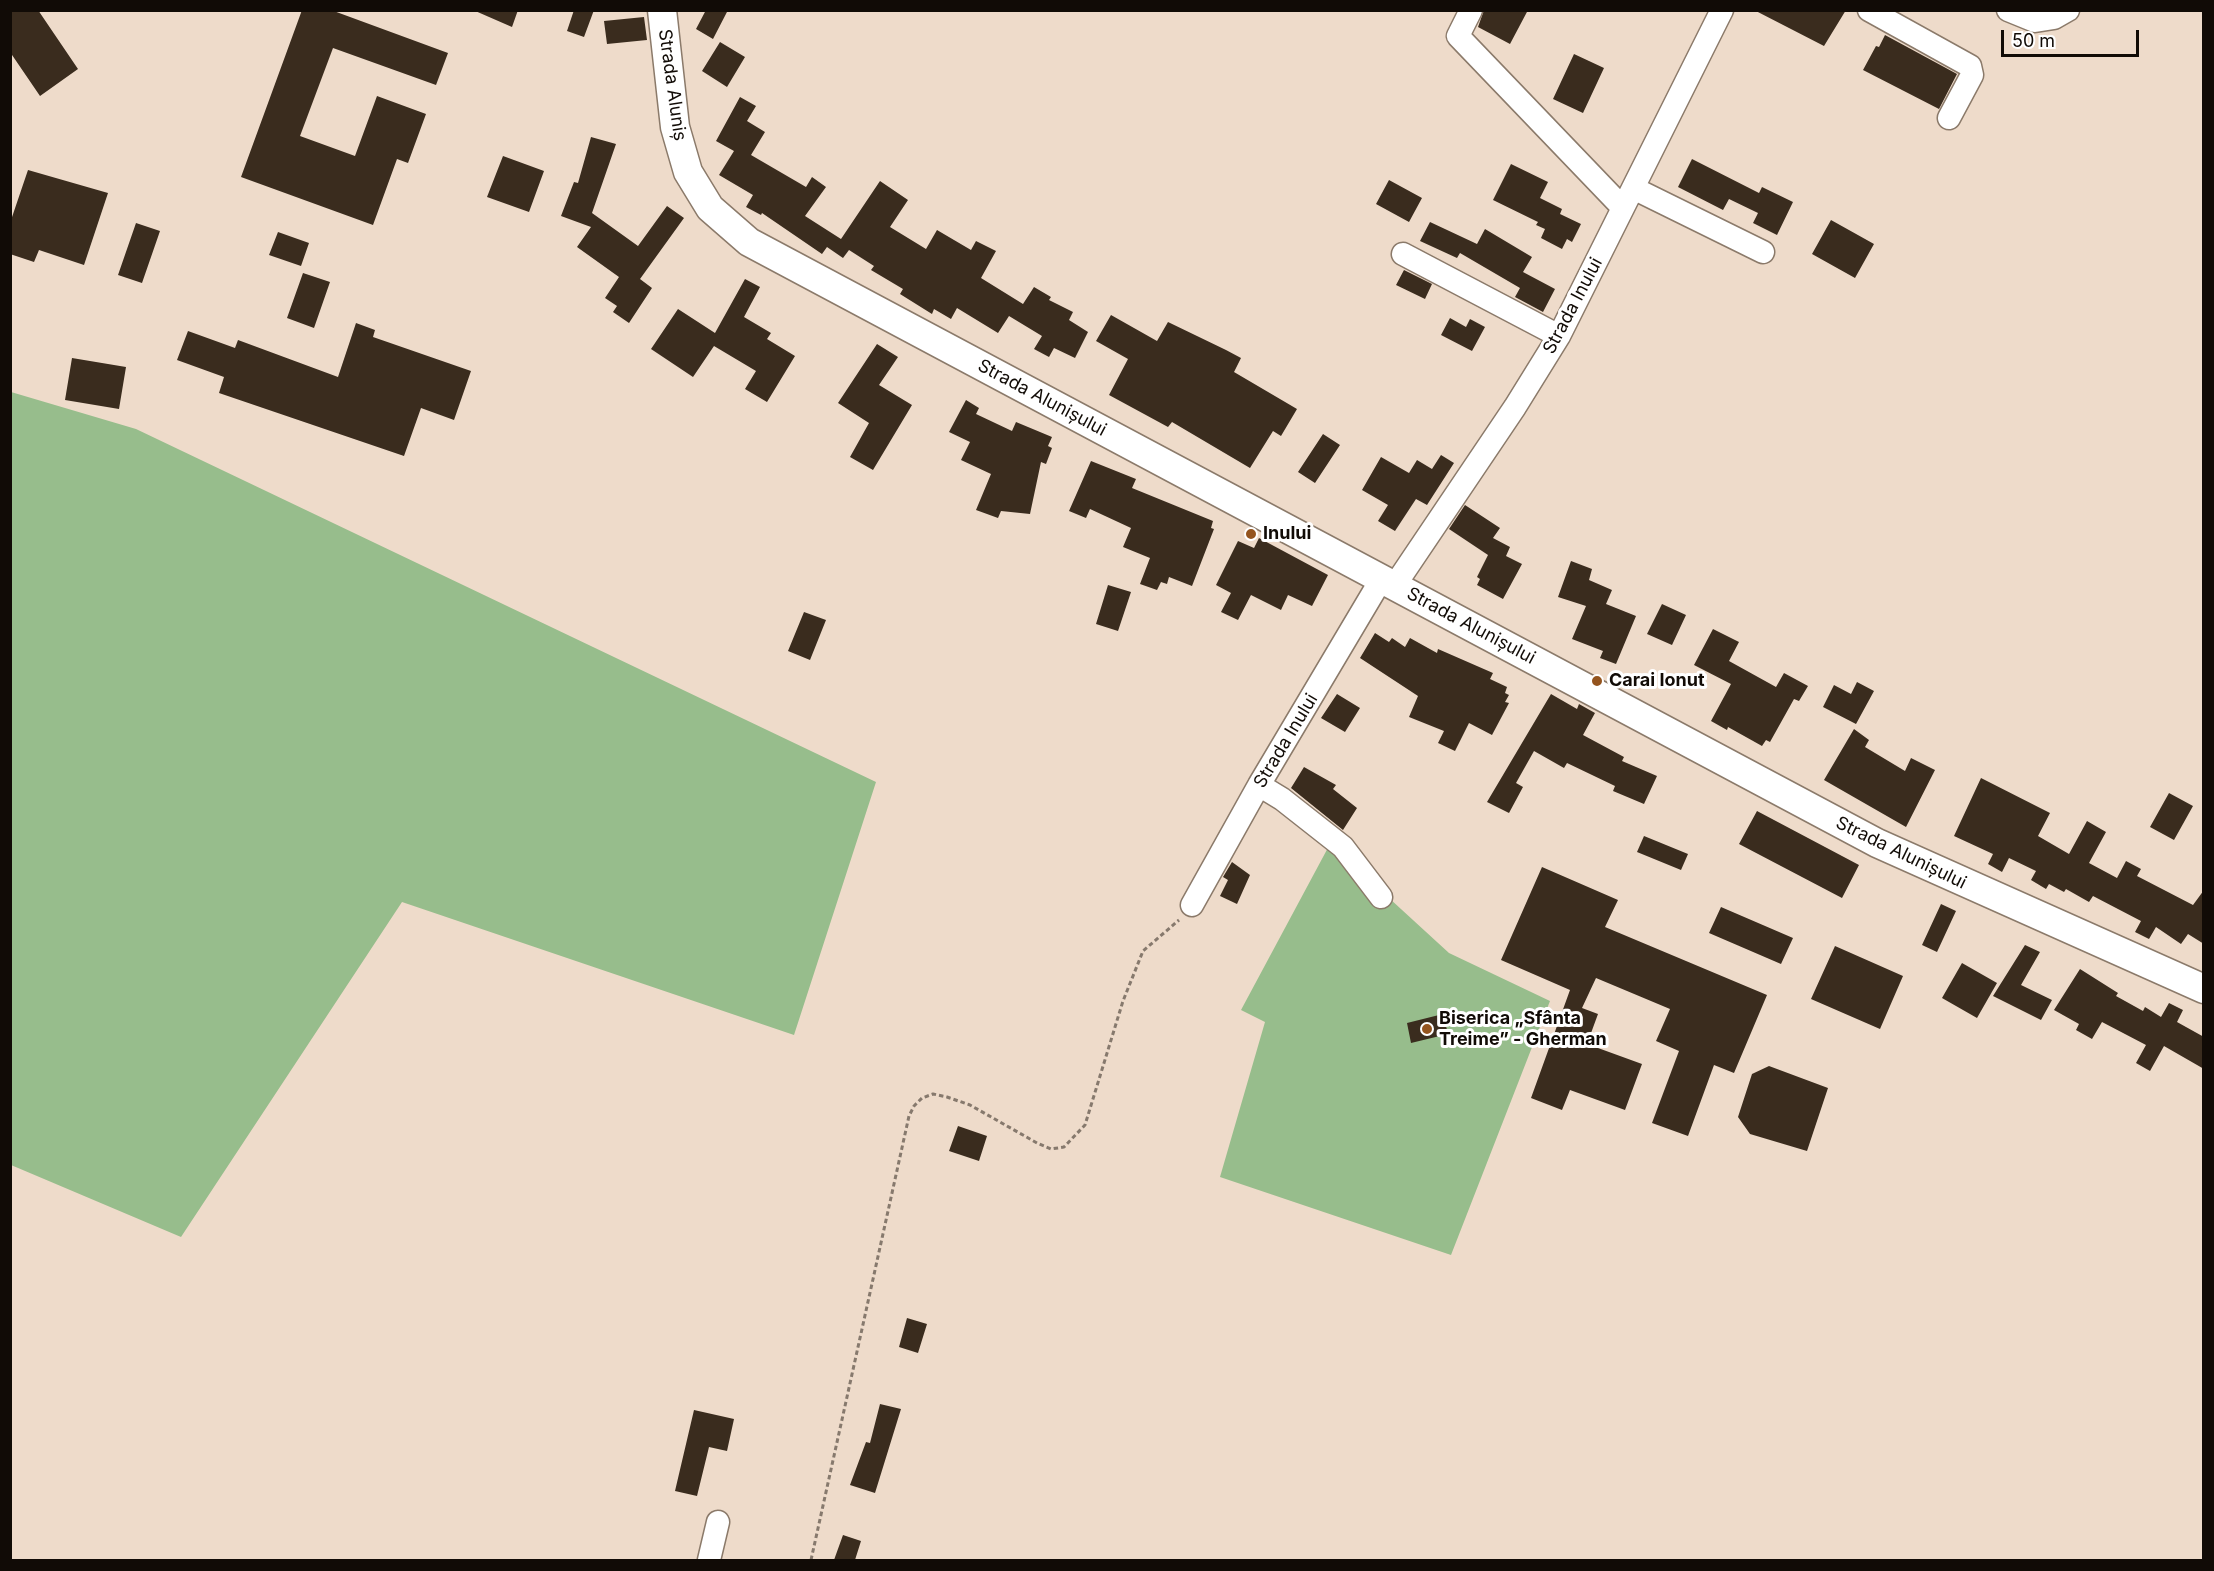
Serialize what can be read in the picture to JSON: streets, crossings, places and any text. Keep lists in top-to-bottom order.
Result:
{
  "streets": {
    "main road": ["Strada Aluniș", "Strada Alunișului"],
    "street": ["Strada Inului"]
  },
  "crossings": [
    ["Strada Aluniș", "Strada Alunișului"],
    ["Strada Inului", "Strada Alunișului"]
  ],
  "places": ["Inului", "Carai Ionut", "Biserica „Sfânta Treime” - Gherman"],
  "scale_bar": "50 m"
}
